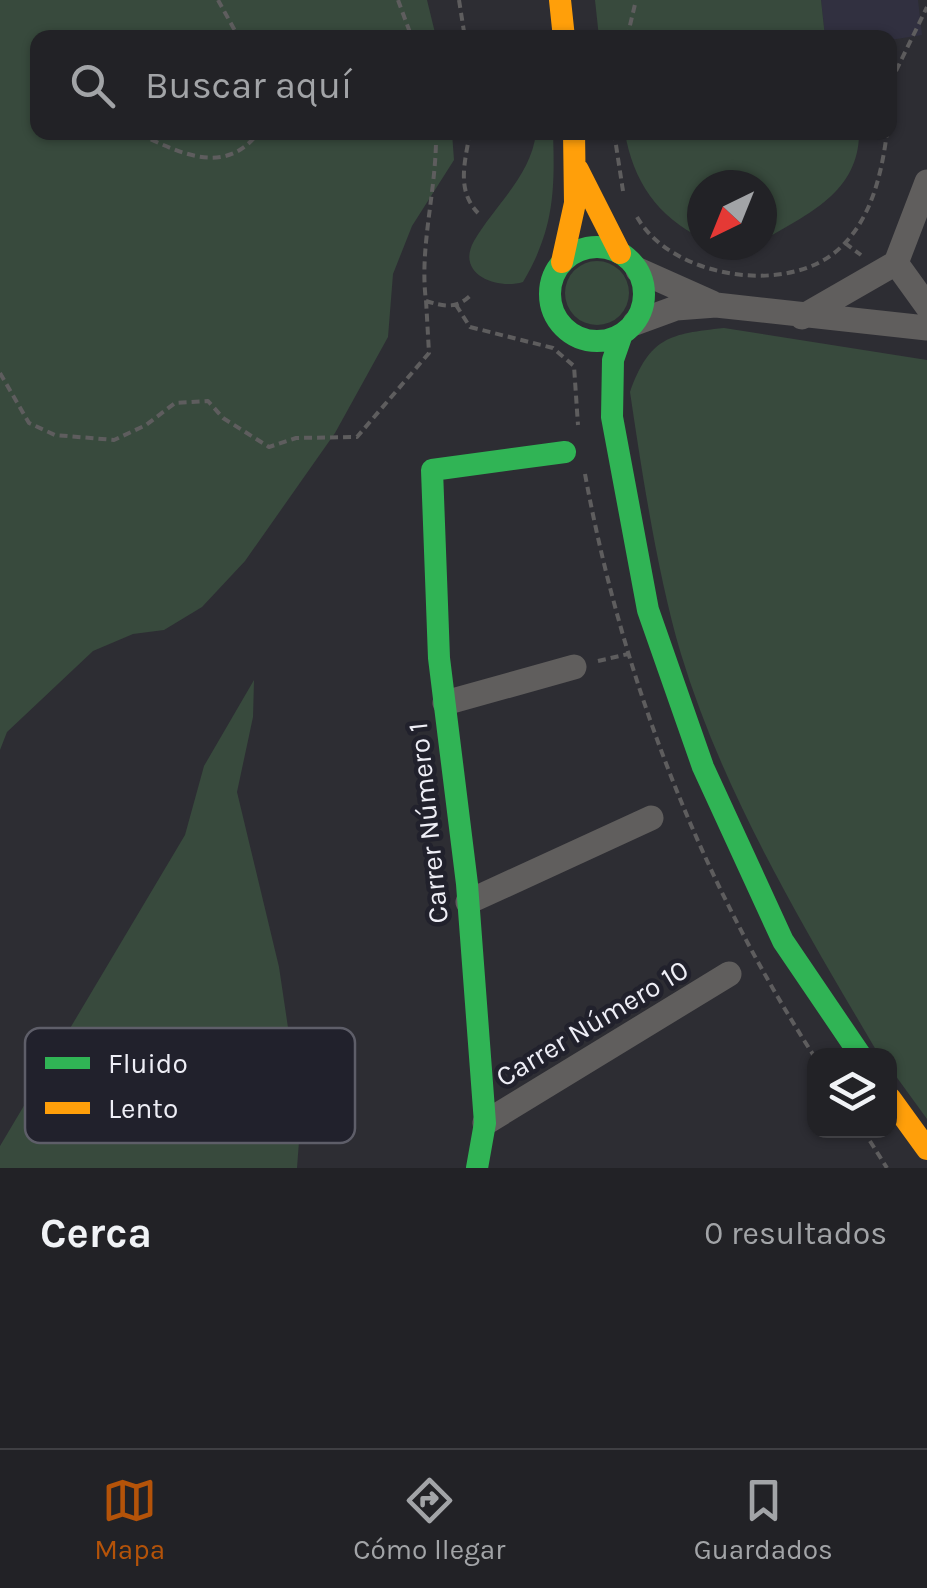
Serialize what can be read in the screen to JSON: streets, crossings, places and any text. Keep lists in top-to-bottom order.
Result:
{
  "streets": {
    "street": ["Carrer Número 1", "Carrer Número 10"]
  },
  "crossings": [
    ["Carrer Número 1", "Carrer Número 10"]
  ],
  "legend": ["Fluido", "Lento"],
  "north": "bottom left",
  "page": {
    "search": "Buscar aquí",
    "heading": ["Cerca", "0 resultados"],
    "nav": ["Mapa", "Cómo llegar", "Guardados"]
  }
}
